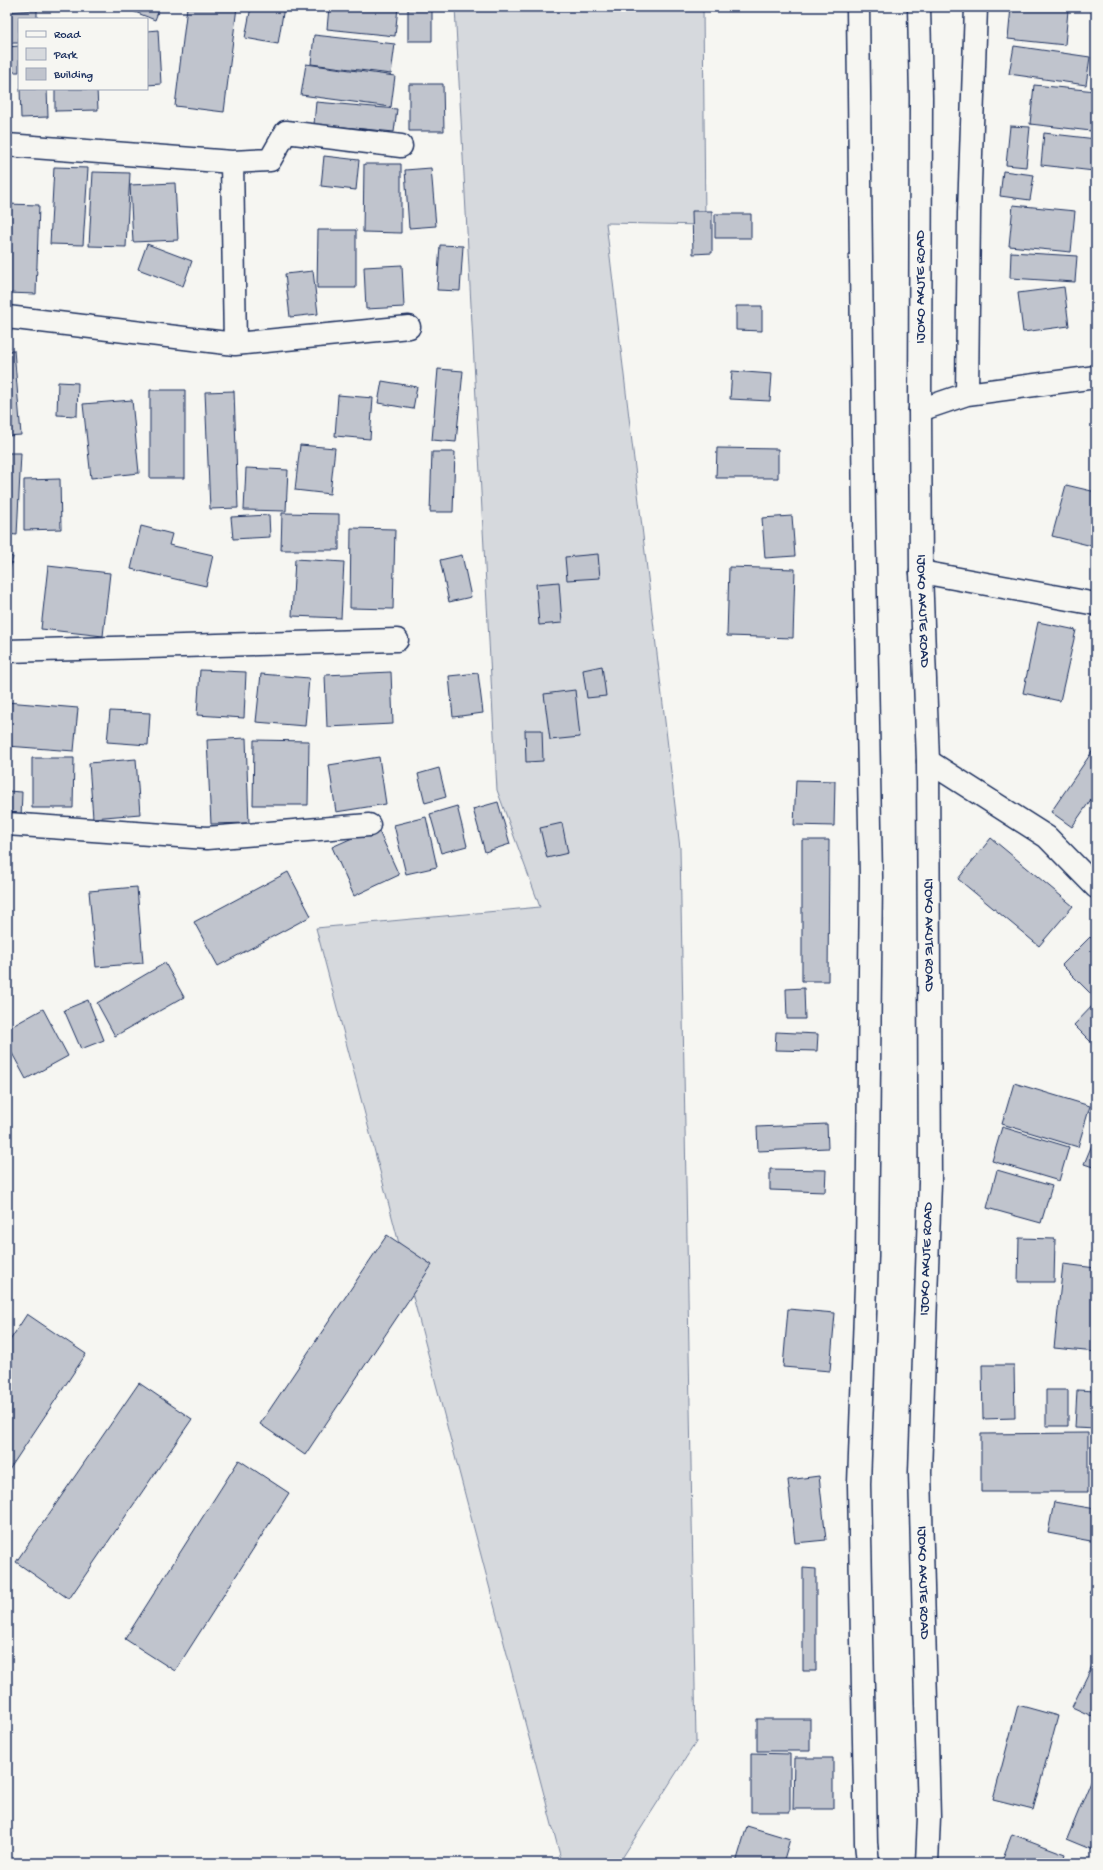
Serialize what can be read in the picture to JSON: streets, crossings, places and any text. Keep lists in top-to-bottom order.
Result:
{
  "streets": {
    "main road": ["IJOKO AKUTE ROAD"]
  },
  "legend": ["Road", "Park", "Building"]
}
